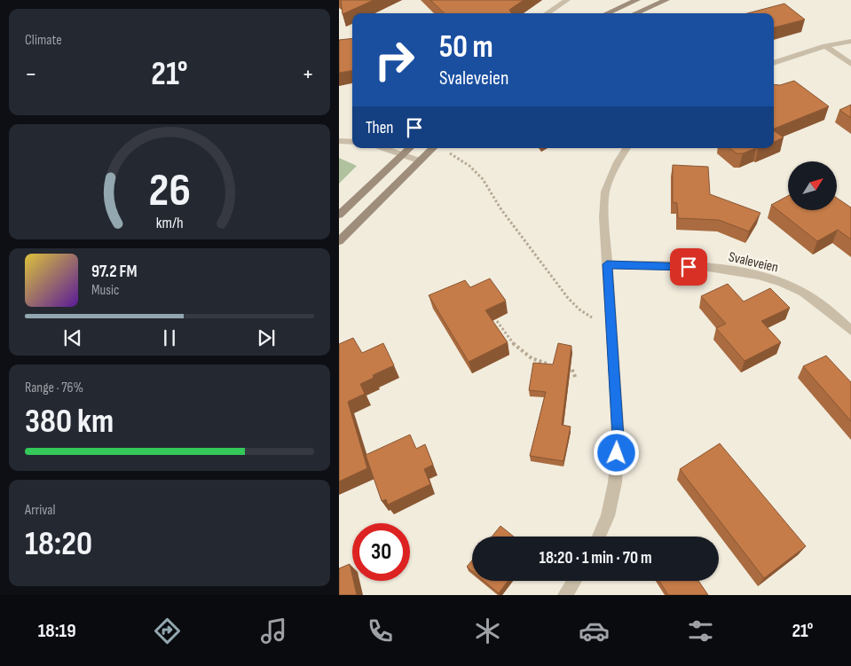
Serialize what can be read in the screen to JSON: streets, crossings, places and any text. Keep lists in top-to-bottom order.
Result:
{
  "streets": {
    "street": ["Svaleveien"]
  },
  "north": "top right",
  "page": {
    "tile": [
      "Climate",
      ["Range · 76%", "380 km"],
      ["Arrival", "18:20"]
    ],
    "turn": ["50 m", "Svaleveien"],
    "heat": ["−", "21°", "+"],
    "then": "Then",
    "song": ["97.2 FM", "Music"],
    "limit": "30",
    "trip": "18:20 · 1 min · 70 m",
    "tabs": ["18:19", "21°"],
    "gauge": ["26", "km/h"]
  }
}
